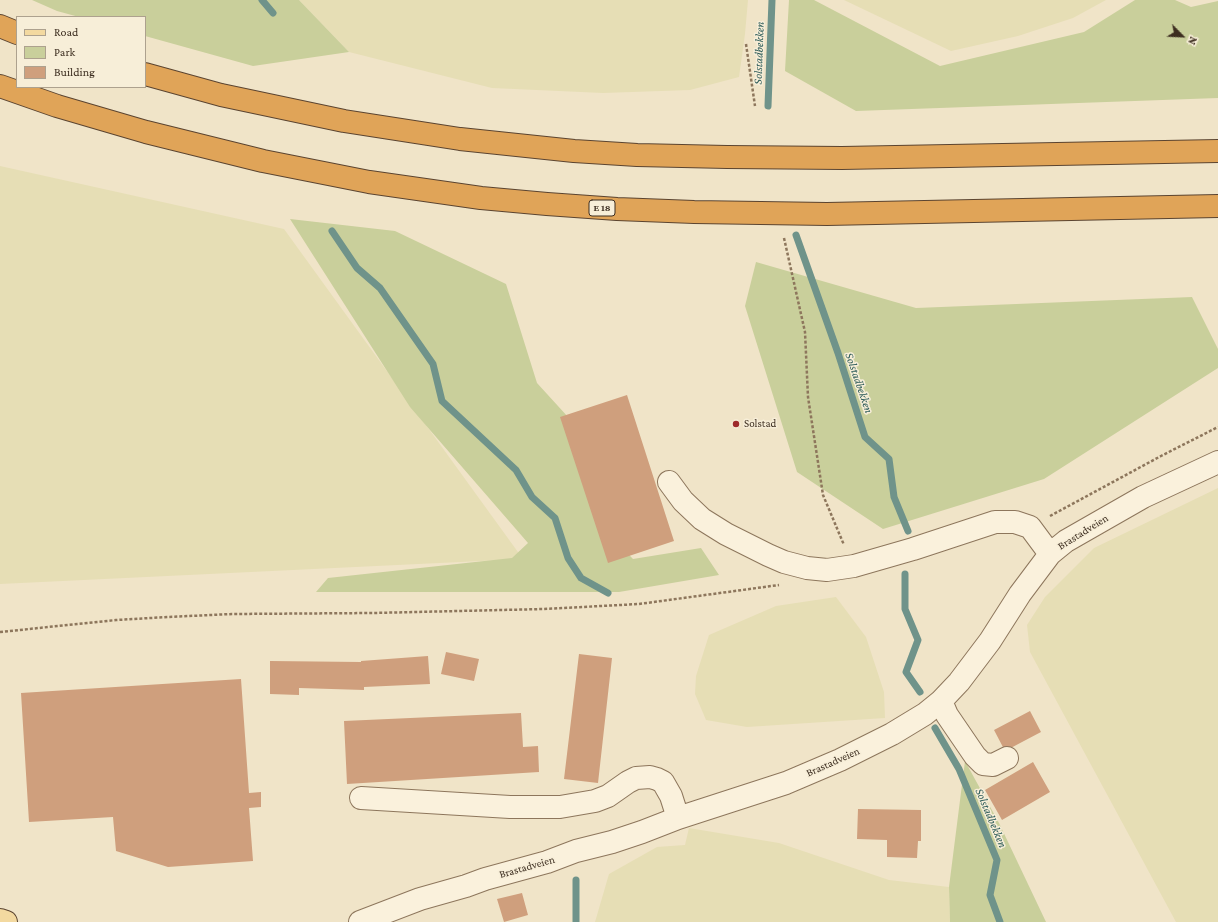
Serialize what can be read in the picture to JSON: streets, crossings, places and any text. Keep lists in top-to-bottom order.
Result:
{
  "streets": {
    "highway": ["E 18"],
    "street": ["Brastadveien"]
  },
  "water": ["Solstadbekken"],
  "places": ["Solstad"],
  "legend": ["Road", "Park", "Building"],
  "north": "bottom right"
}
